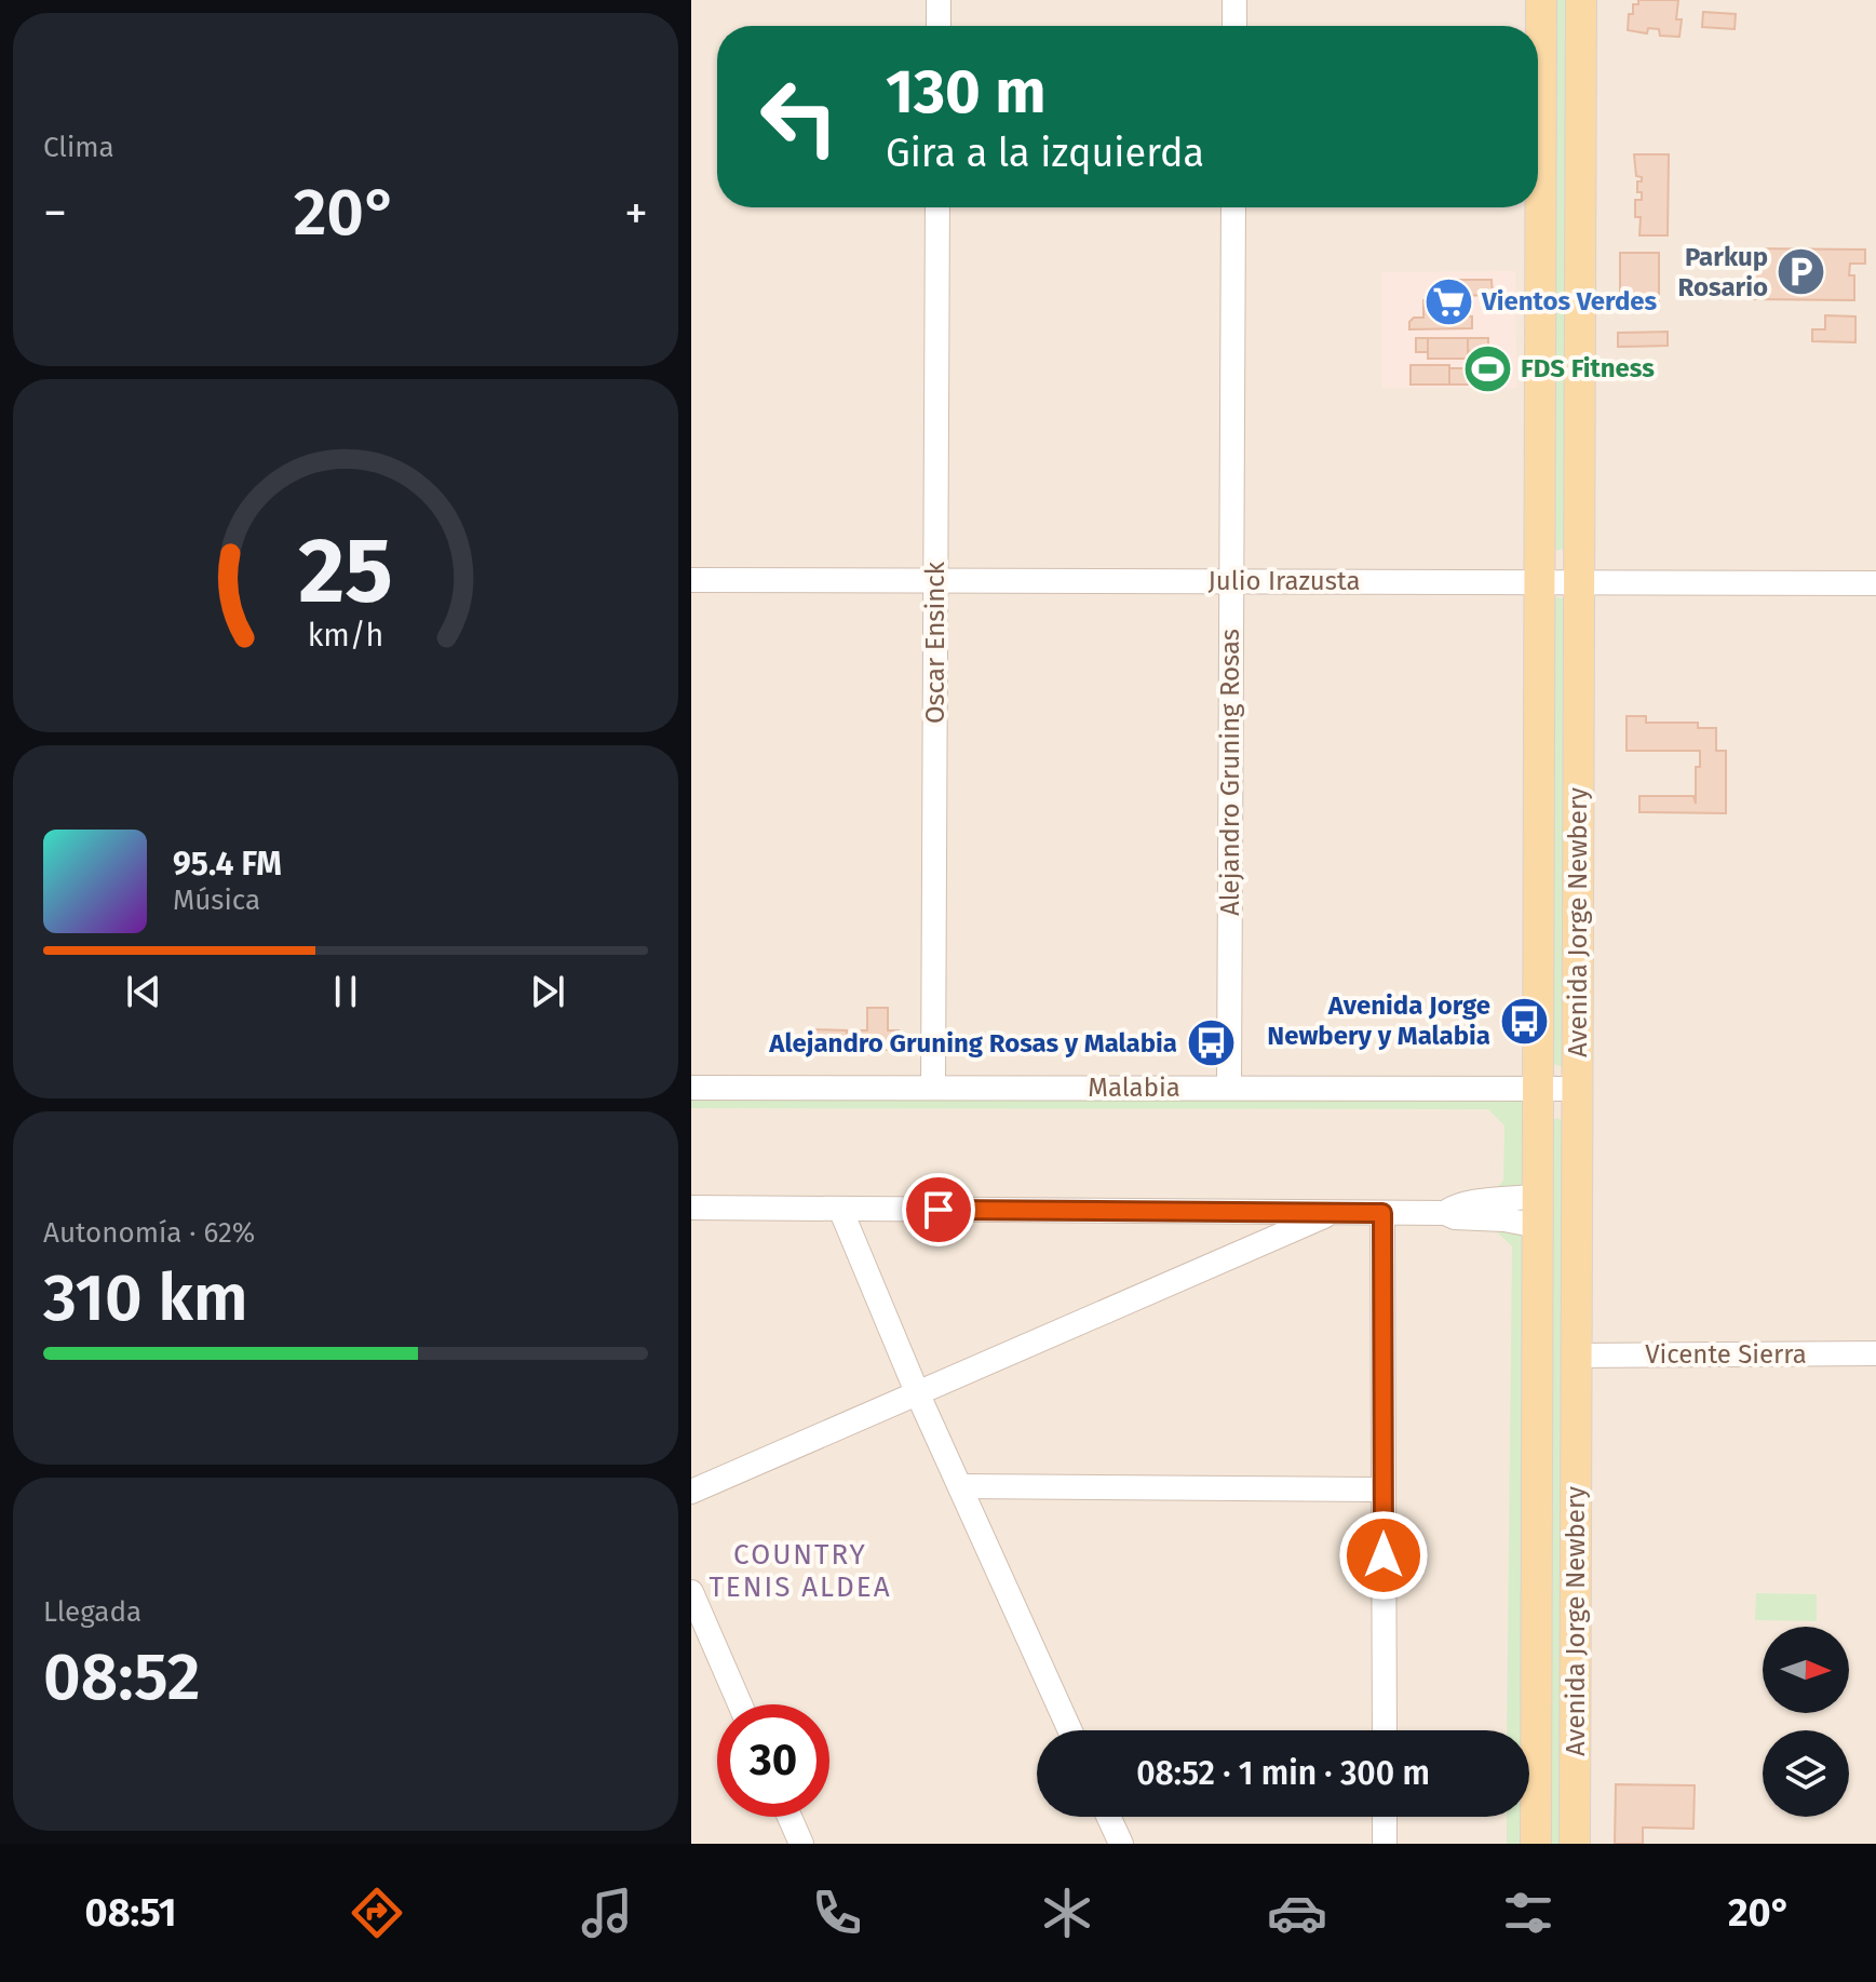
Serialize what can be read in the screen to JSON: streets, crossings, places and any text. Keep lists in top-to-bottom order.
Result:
{
  "streets": {
    "main road": ["Avenida Jorge Newbery"],
    "street": [
      "Julio Irazusta",
      "Oscar Ensinck",
      "Alejandro Gruning Rosas",
      "Malabia",
      "Vicente Sierra"
    ]
  },
  "crossings": [
    ["Julio Irazusta", "Oscar Ensinck"],
    ["Julio Irazusta", "Alejandro Gruning Rosas"],
    ["Julio Irazusta", "Avenida Jorge Newbery"],
    ["Oscar Ensinck", "Malabia"],
    ["Alejandro Gruning Rosas", "Malabia"],
    ["Avenida Jorge Newbery", "Malabia"],
    ["Avenida Jorge Newbery", "Vicente Sierra"]
  ],
  "districts": ["COUNTRY TENIS ALDEA"],
  "places": {
    "parking": ["Parkup Rosario"],
    "supermarket": ["Vientos Verdes"],
    "sports": ["FDS Fitness"],
    "bus stop": ["Avenida Jorge Newbery y Malabia", "Alejandro Gruning Rosas y Malabia"]
  },
  "north": "right",
  "page": {
    "tile": [
      "Clima",
      ["Autonomía · 62%", "310 km"],
      ["Llegada", "08:52"]
    ],
    "turn": ["130 m", "Gira a la izquierda"],
    "heat": ["−", "20°", "+"],
    "song": ["95.4 FM", "Música"],
    "limit": "30",
    "trip": "08:52 · 1 min · 300 m",
    "tabs": ["08:51", "20°"],
    "gauge": ["25", "km/h"]
  }
}
